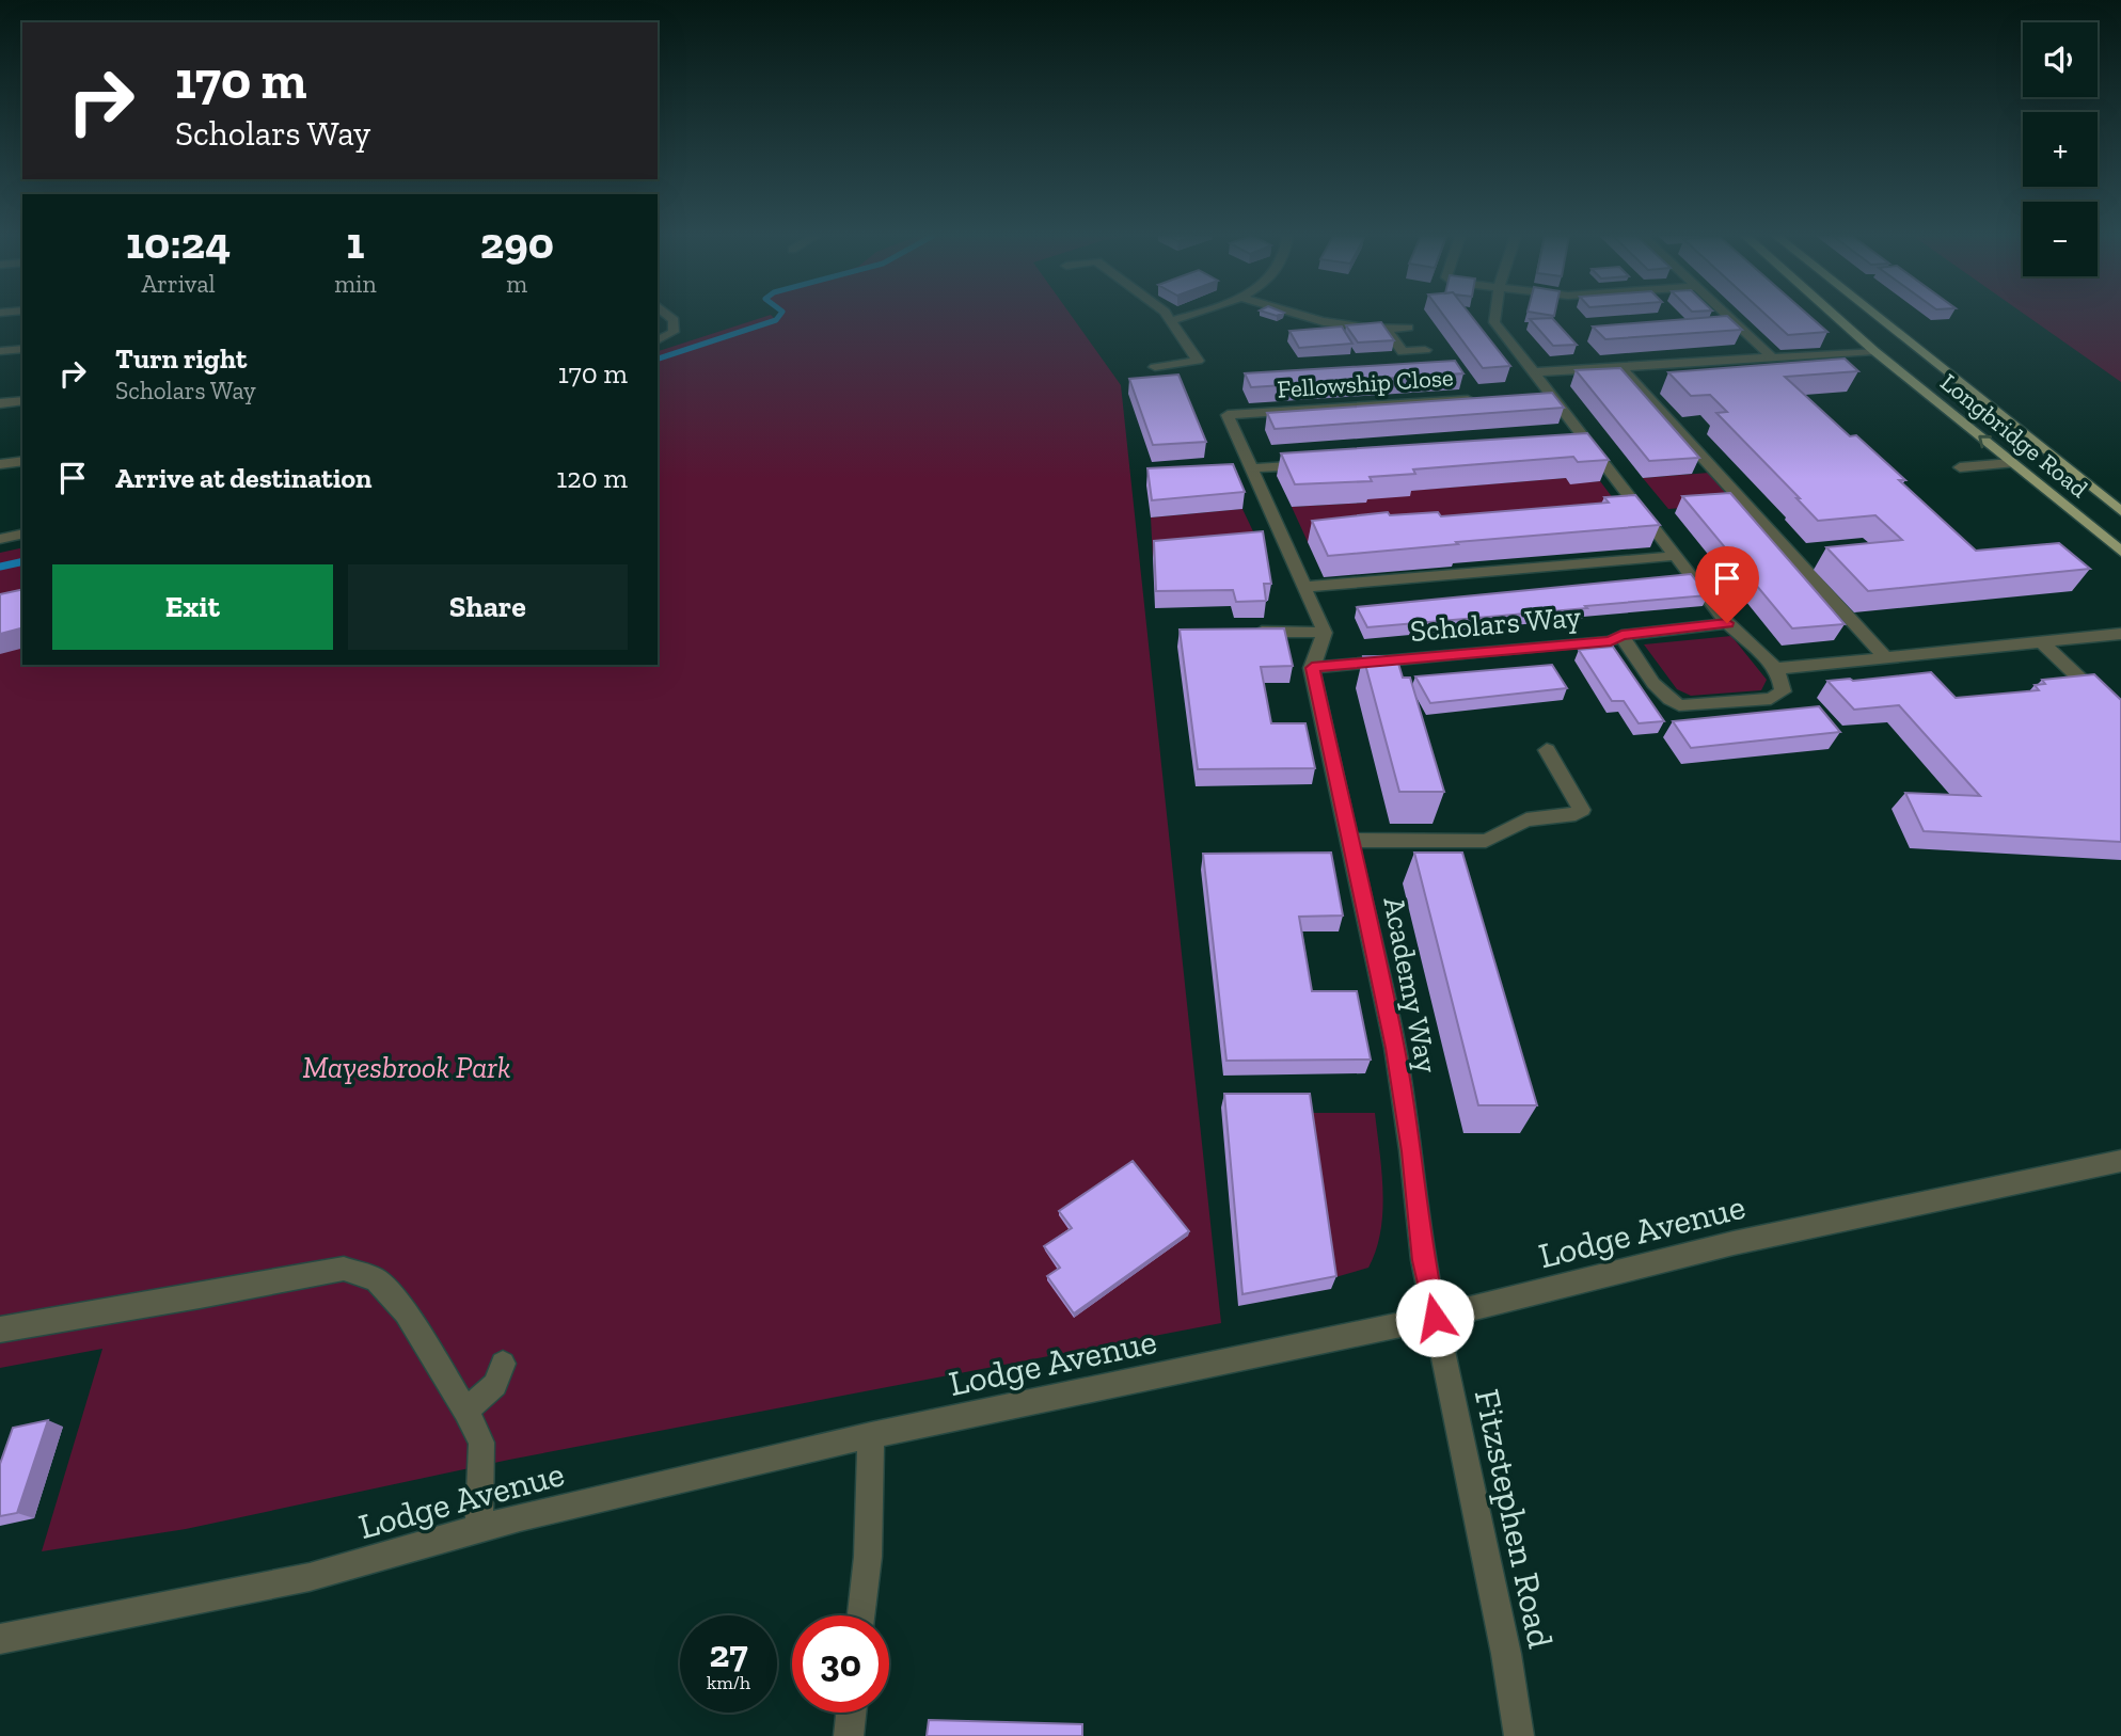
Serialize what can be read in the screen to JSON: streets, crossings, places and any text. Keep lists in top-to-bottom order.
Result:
{
  "streets": {
    "main road": ["Longbridge Road"],
    "street": [
      "Fellowship Close",
      "Scholars Way",
      "Academy Way",
      "Lodge Avenue",
      "Fitzstephen Road"
    ]
  },
  "crossings": [
    ["Scholars Way", "Academy Way"],
    ["Academy Way", "Lodge Avenue"],
    ["Academy Way", "Fitzstephen Road"],
    ["Lodge Avenue", "Fitzstephen Road"]
  ],
  "parks": ["Mayesbrook Park"],
  "page": {
    "map_buttons": ["+", "−"],
    "turn": ["170 m", "Scholars Way"],
    "eta": [
      "10:24",
      "Arrival",
      "1",
      "min",
      "290",
      "m"
    ],
    "list": [
      {
        "name": "Turn right",
        "note": "Scholars Way",
        "value": "170 m"
      },
      {
        "name": "Arrive at destination",
        "value": "120 m"
      }
    ],
    "buttons": ["Exit", "Share"],
    "speed": "27 km/h",
    "limit": "30"
  }
}
